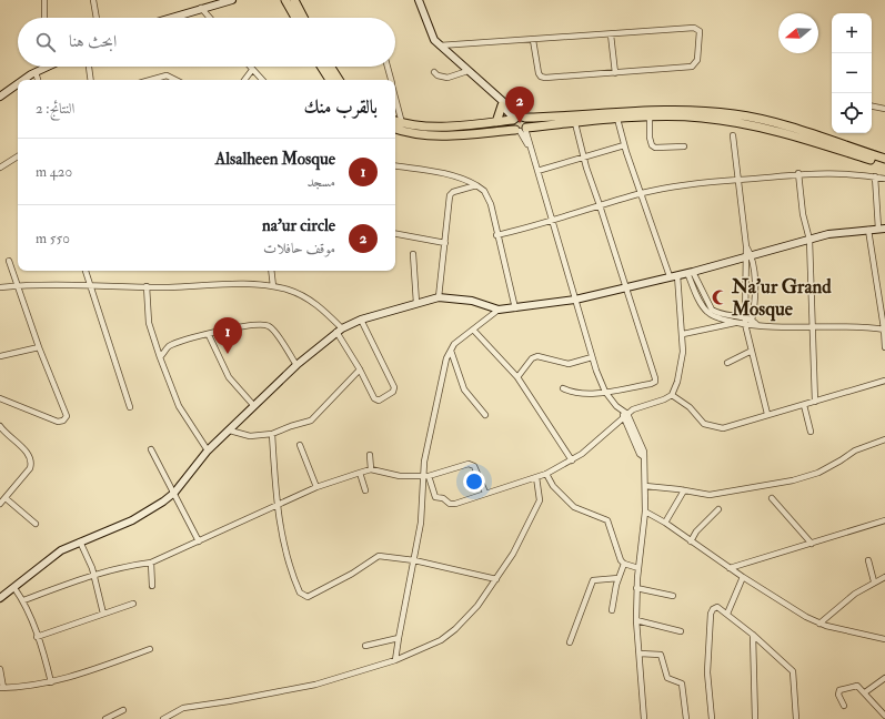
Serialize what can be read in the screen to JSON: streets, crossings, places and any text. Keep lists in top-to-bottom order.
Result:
{
  "places": {
    "mosque": ["Na'ur Grand Mosque"]
  },
  "north": "left",
  "page": {
    "map_buttons": ["+", "−"],
    "search": "ابحث هنا",
    "heading": ["بالقرب منك", "النتائج: 2"],
    "pins": ["2", "1"],
    "list": [
      {
        "mark": "1",
        "name": "Alsalheen Mosque",
        "note": "مسجد",
        "value": "420 m"
      },
      {
        "mark": "2",
        "name": "na'ur circle",
        "note": "موقف حافلات",
        "value": "550 m"
      }
    ]
  }
}
